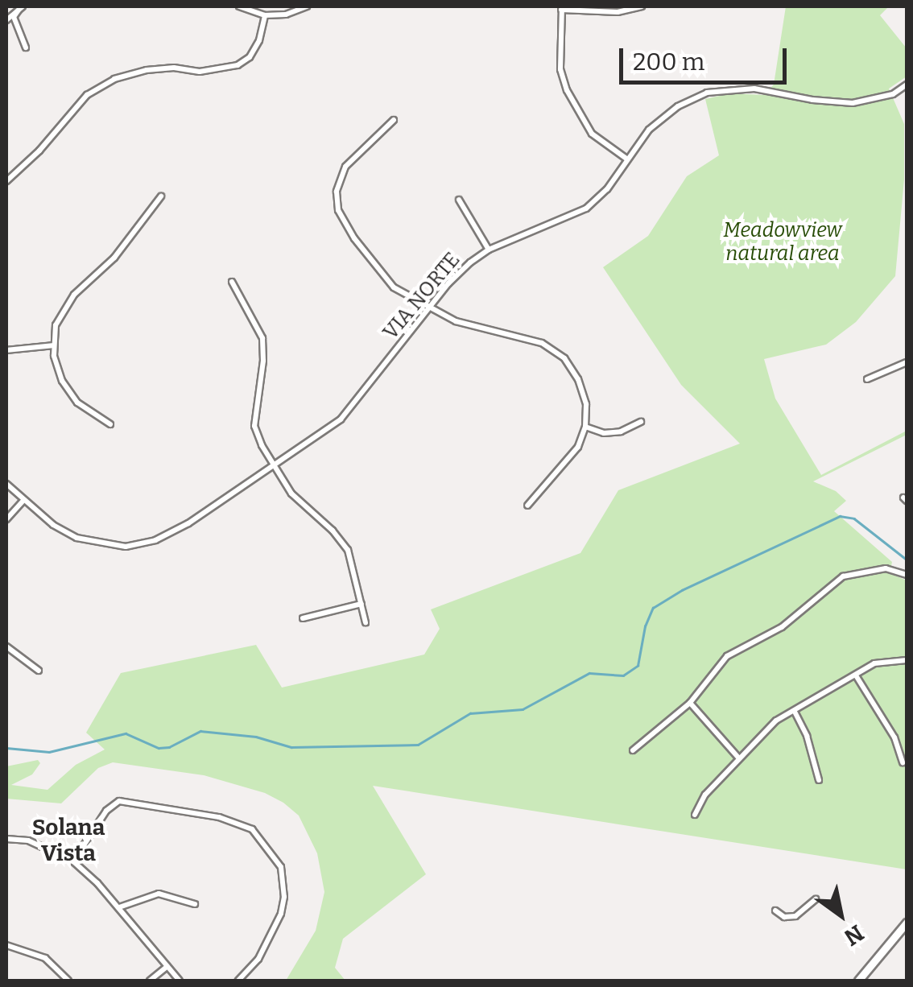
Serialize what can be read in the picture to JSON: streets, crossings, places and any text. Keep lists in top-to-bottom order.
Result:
{
  "streets": {
    "street": ["VIA NORTE"]
  },
  "districts": ["Solana Vista"],
  "parks": ["Meadowview natural area"],
  "scale_bar": "200 m",
  "north": "bottom right"
}
